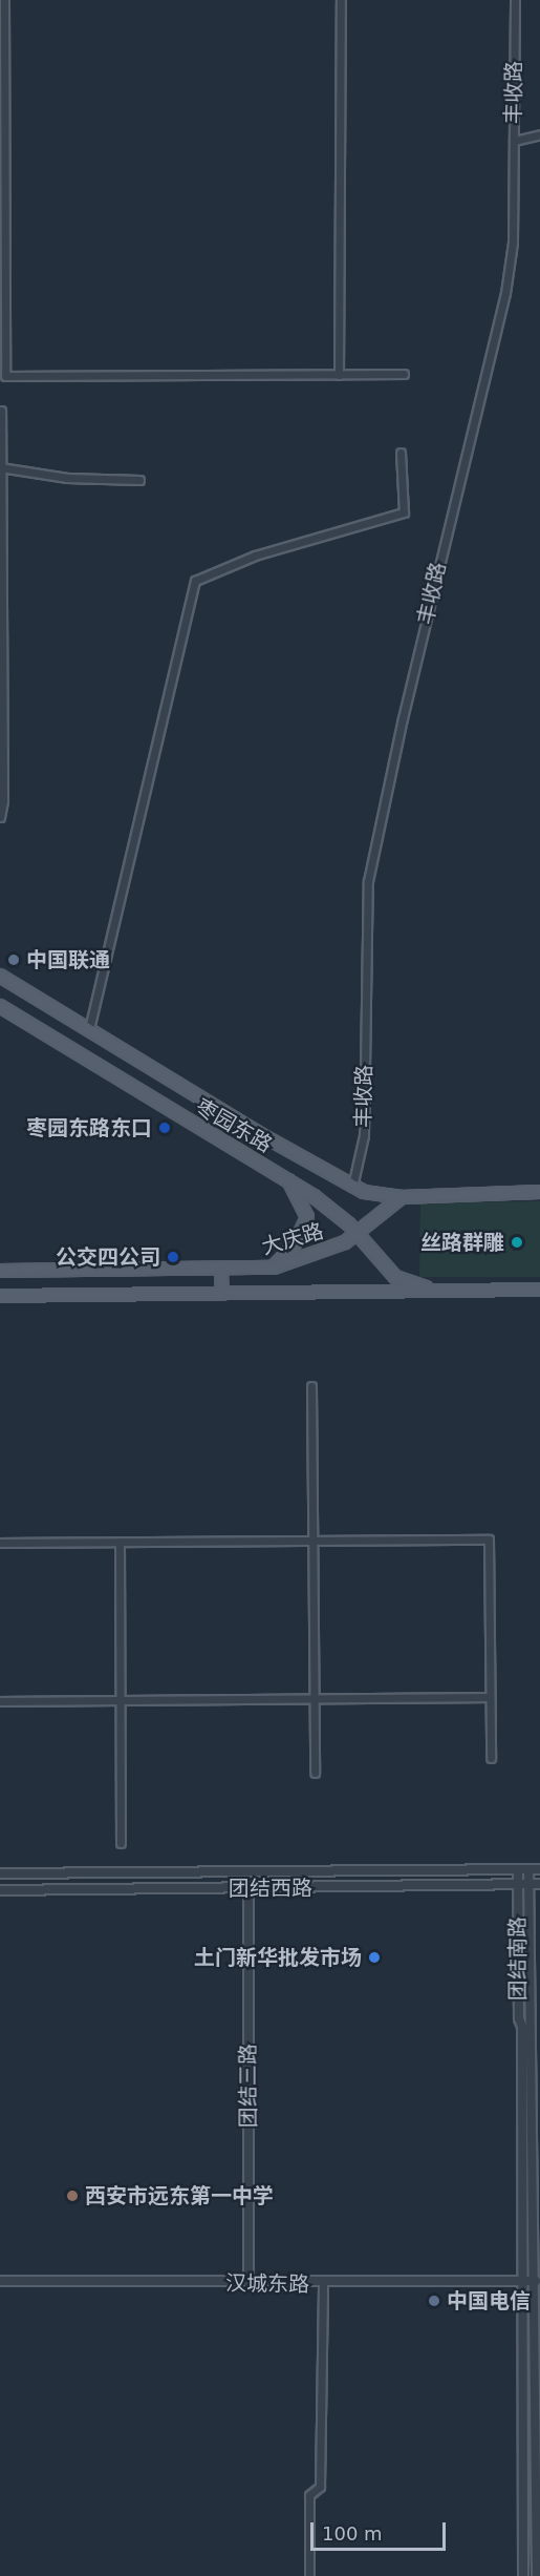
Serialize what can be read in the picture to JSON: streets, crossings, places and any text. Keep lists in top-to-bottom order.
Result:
{
  "streets": {
    "main road": ["枣园东路", "大庆路"],
    "street": [
      "丰收路",
      "团结西路",
      "团结南路",
      "团结三路",
      "汉城东路"
    ]
  },
  "crossings": [
    ["丰收路", "枣园东路"],
    ["枣园东路", "大庆路"],
    ["团结西路", "团结南路"],
    ["团结西路", "团结三路"],
    ["团结南路", "汉城东路"],
    ["团结三路", "汉城东路"]
  ],
  "places": [
    "中国联通",
    "枣园东路东口",
    "丝路群雕",
    "公交四公司",
    "土门新华批发市场",
    "西安市远东第一中学",
    "中国电信"
  ],
  "scale_bar": "100 m"
}
